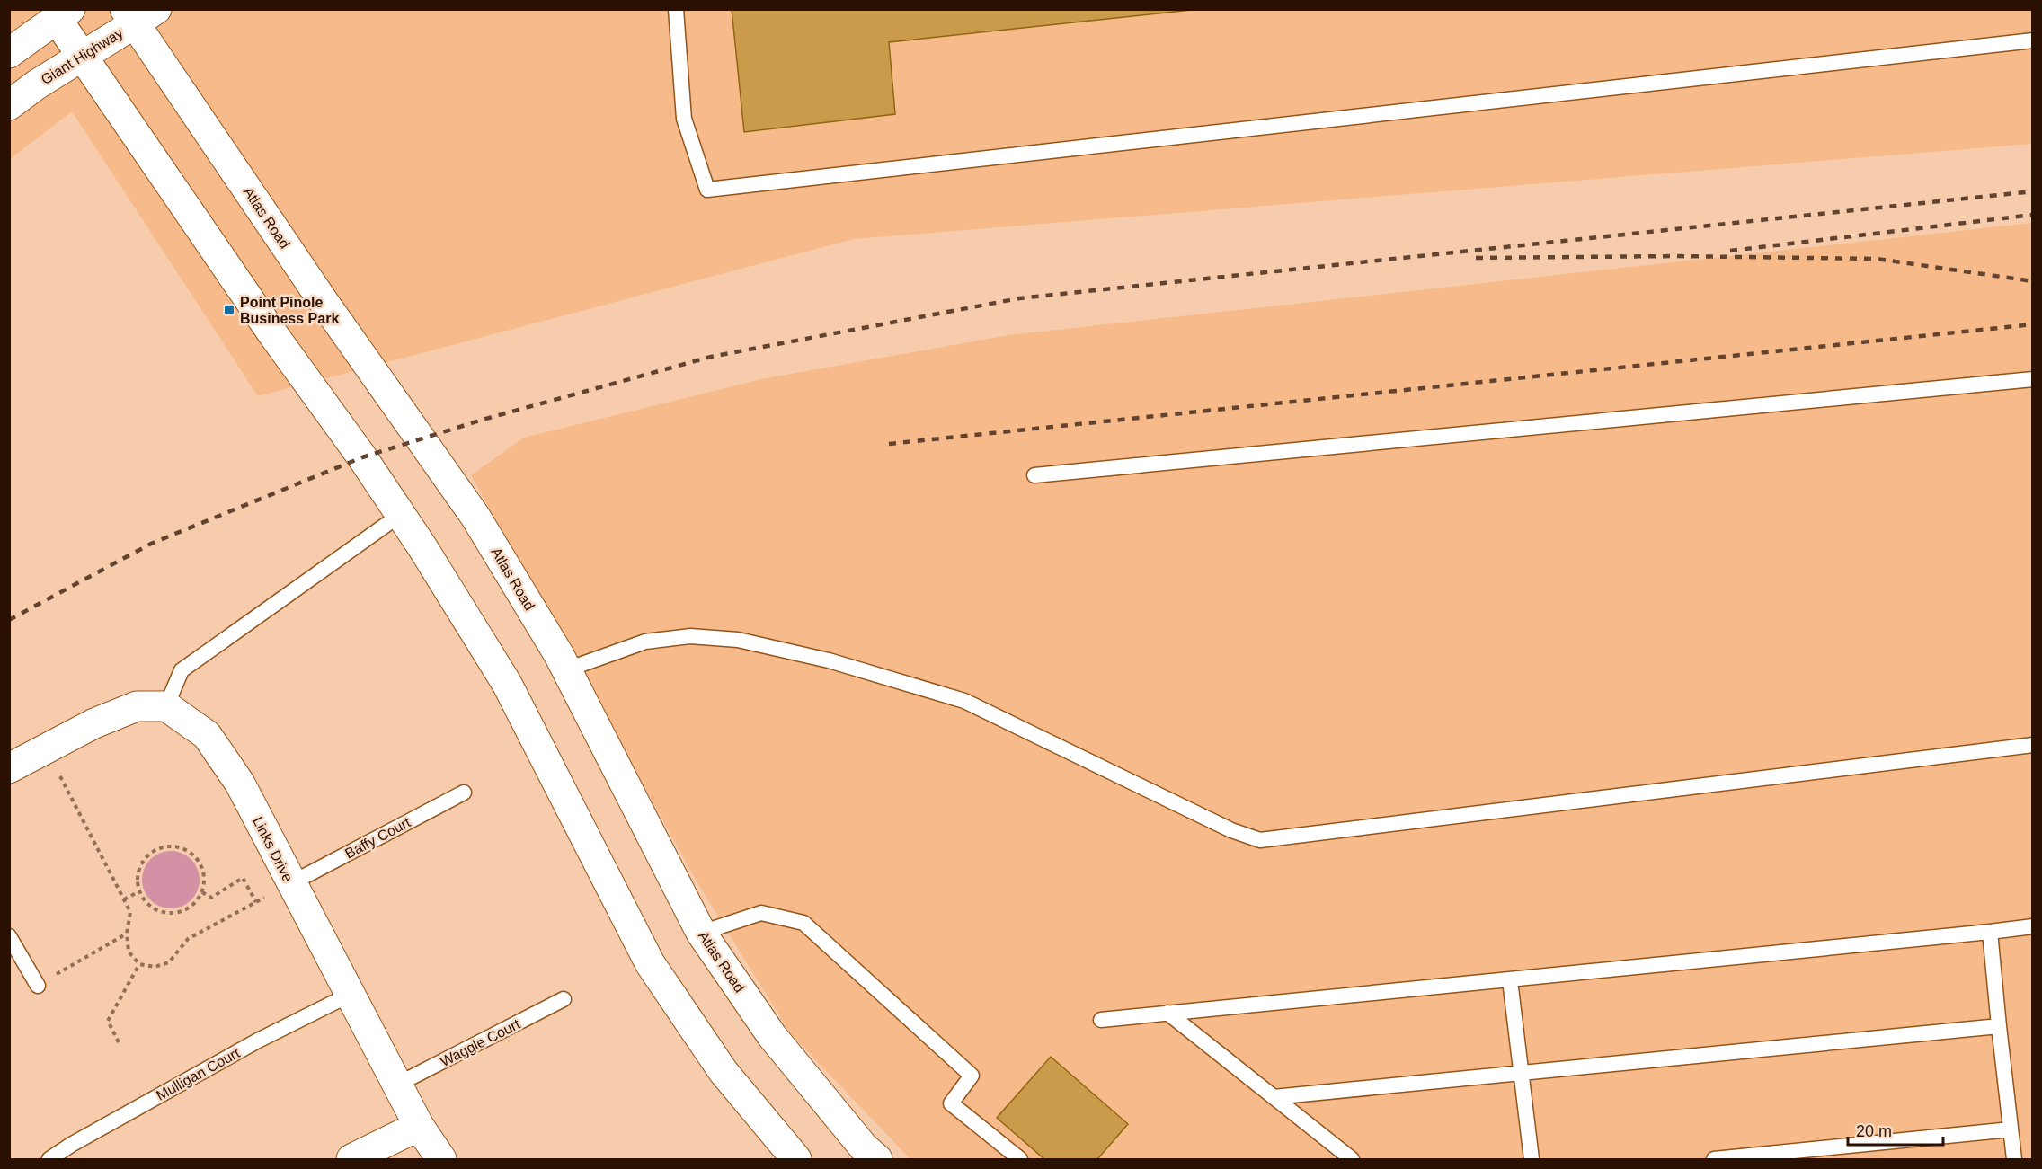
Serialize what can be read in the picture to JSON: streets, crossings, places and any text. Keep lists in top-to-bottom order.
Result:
{
  "streets": {
    "street": ["Giant Highway", "Atlas Road", "Links Drive"],
    "lane": ["Baffy Court", "Waggle Court", "Mulligan Court"]
  },
  "crossings": [
    ["Giant Highway", "Atlas Road"],
    ["Baffy Court", "Links Drive"],
    ["Links Drive", "Waggle Court"],
    ["Links Drive", "Mulligan Court"]
  ],
  "places": {
    "transit": ["Point Pinole Business Park"]
  },
  "scale_bar": "20 m"
}
